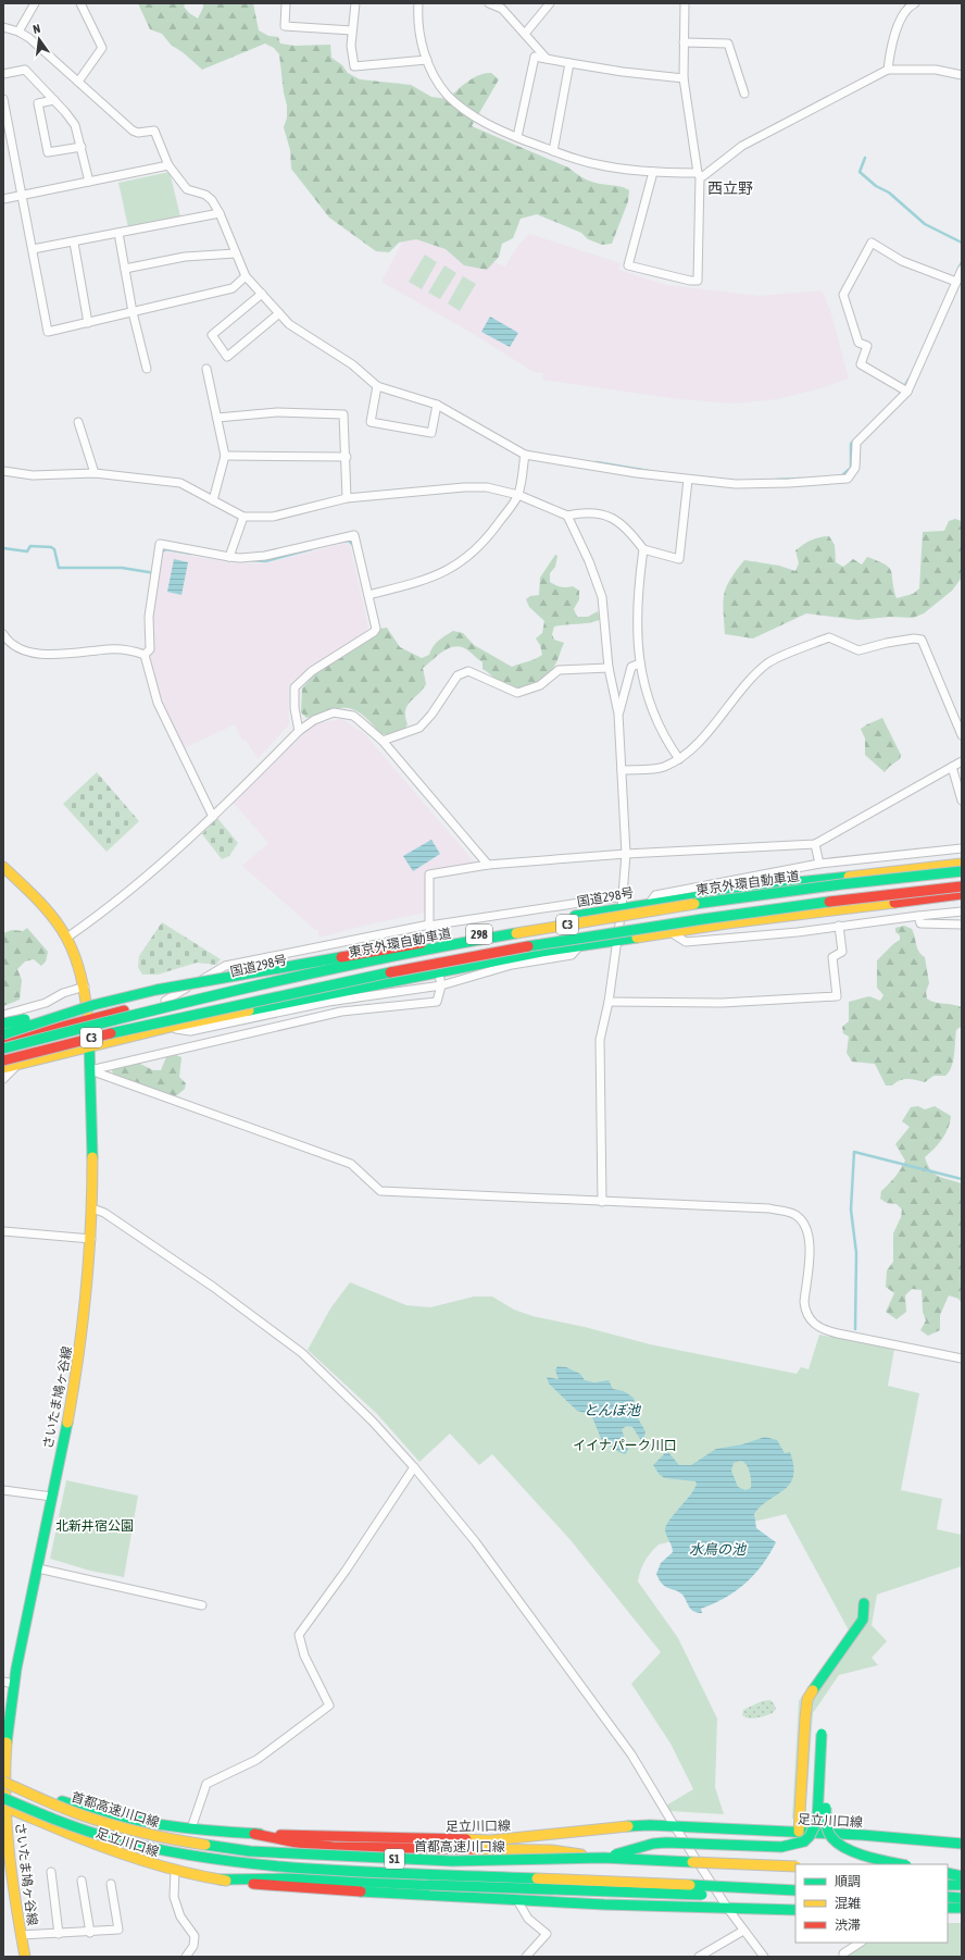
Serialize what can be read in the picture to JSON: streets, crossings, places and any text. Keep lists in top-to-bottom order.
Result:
{
  "streets": {
    "main road": [
      "東京外環自動車道",
      "国道298号",
      "C3",
      "298",
      "さいたま鳩ヶ谷線",
      "首都高速川口線",
      "足立川口線",
      "S1"
    ]
  },
  "crossings": [
    ["国道298号", "さいたま鳩ヶ谷線"],
    ["298", "さいたま鳩ヶ谷線"],
    ["さいたま鳩ヶ谷線", "首都高速川口線"],
    ["さいたま鳩ヶ谷線", "足立川口線"],
    ["首都高速川口線", "足立川口線"]
  ],
  "districts": ["西立野"],
  "water": ["とんぼ池", "水鳥の池"],
  "parks": ["イイナパーク川口", "北新井宿公園"],
  "legend": ["順調", "混雑", "渋滞"],
  "north": "top"
}
